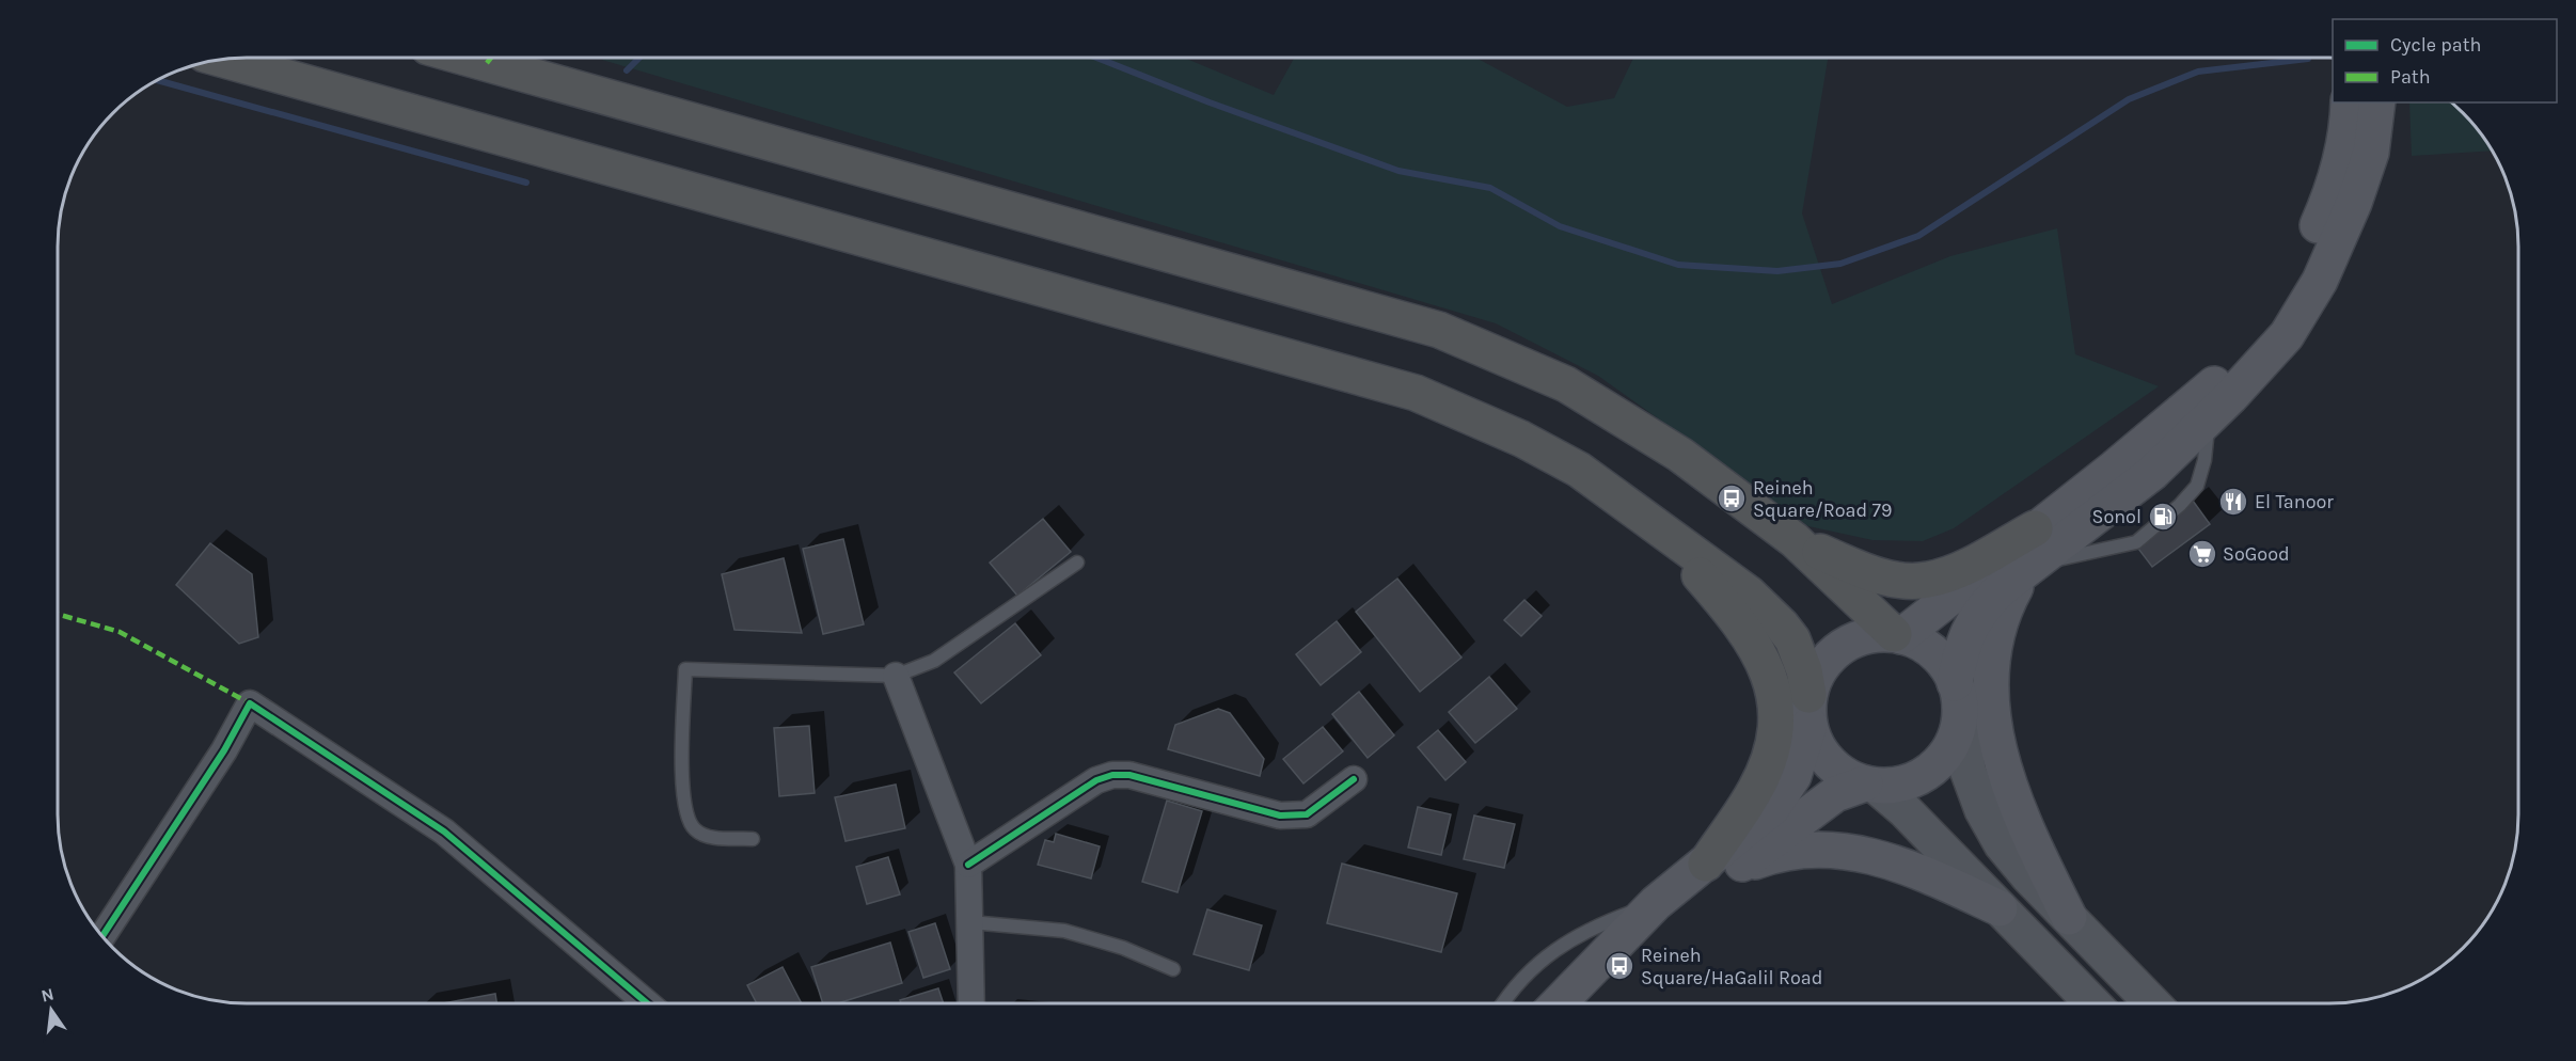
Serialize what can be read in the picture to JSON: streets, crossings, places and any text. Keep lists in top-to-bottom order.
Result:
{
  "places": {
    "bus stop": ["Reineh Square/Road 79", "Reineh Square/HaGalil Road"],
    "restaurant": ["El Tanoor"],
    "fuel station": ["Sonol"],
    "supermarket": ["SoGood"]
  },
  "legend": ["Cycle path", "Path"],
  "north": "top"
}
